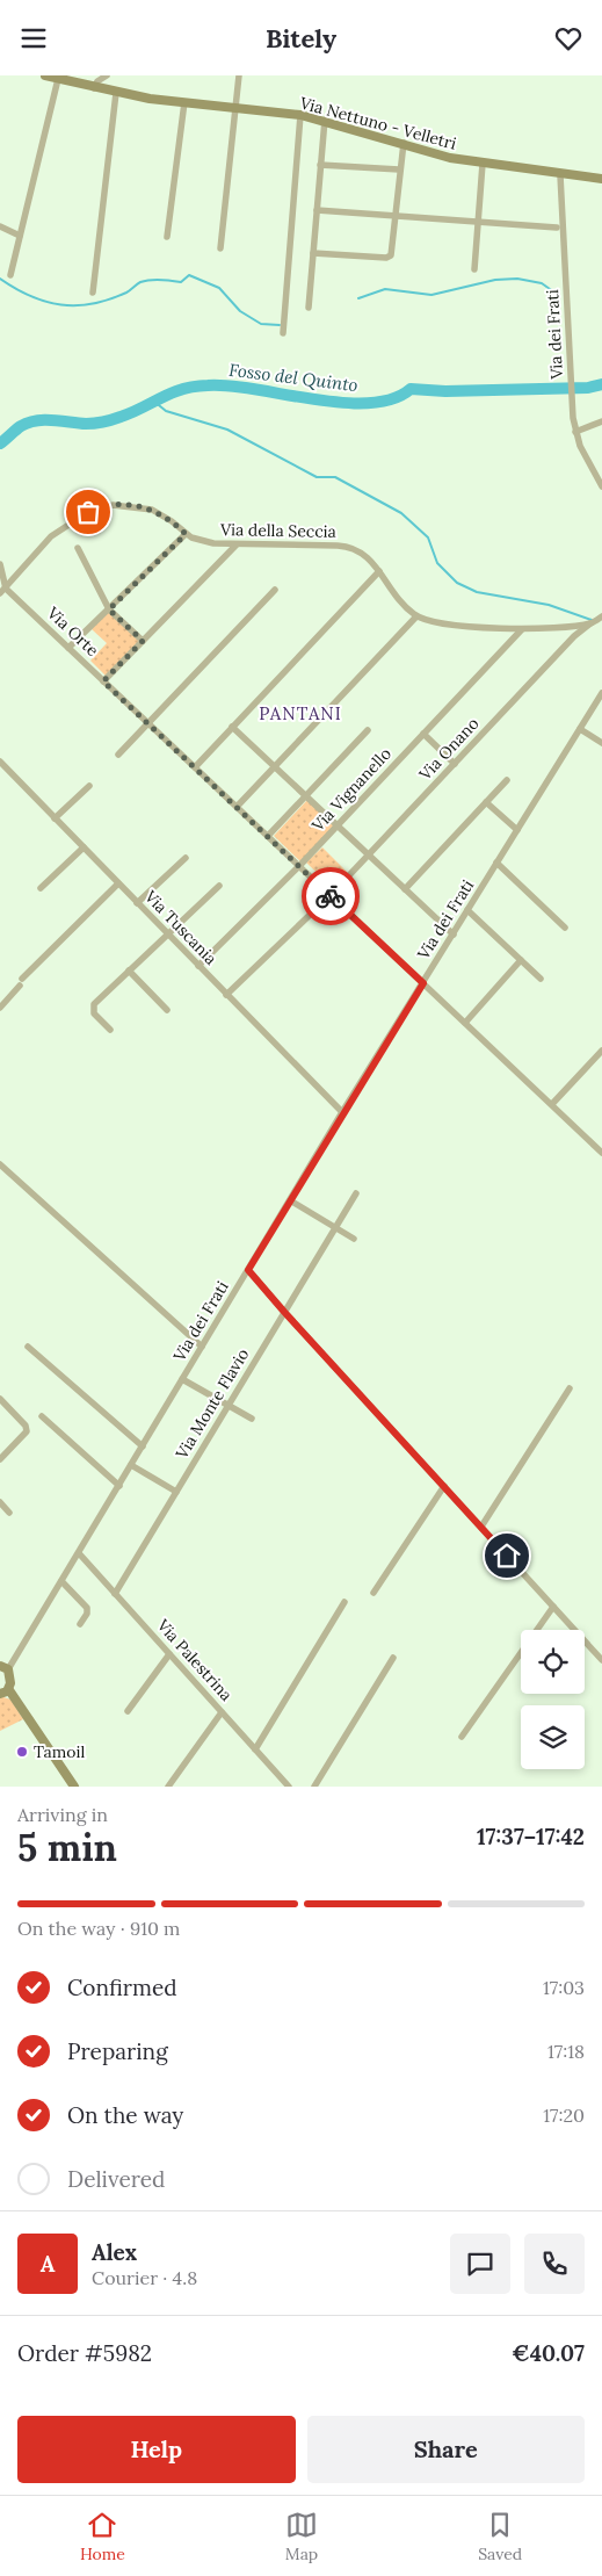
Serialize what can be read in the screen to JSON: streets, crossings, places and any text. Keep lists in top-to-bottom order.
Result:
{
  "streets": {
    "main road": ["Via Nettuno - Velletri"],
    "street": [
      "Via dei Frati",
      "Via della Seccia",
      "Via Orte",
      "Via Onano",
      "Via Vignanello",
      "Via Tuscania",
      "Via Monte Flavio",
      "Via Palestrina"
    ]
  },
  "crossings": [
    ["Via Nettuno - Velletri", "Via dei Frati"],
    ["Via dei Frati", "Via Orte"],
    ["Via dei Frati", "Via Tuscania"],
    ["Via dei Frati", "Via Palestrina"],
    ["Via della Seccia", "Via Orte"],
    ["Via Orte", "Via Onano"],
    ["Via Orte", "Via Vignanello"],
    ["Via Onano", "Via Tuscania"],
    ["Via Vignanello", "Via Tuscania"],
    ["Via Monte Flavio", "Via Palestrina"]
  ],
  "districts": ["PANTANI"],
  "water": ["Fosso del Quinto"],
  "places": ["Tamoil"],
  "page": {
    "header": "Bitely",
    "heading": ["5 min", "Arriving in", "17:37–17:42"],
    "panel": [
      "Alex",
      "Courier · 4.8",
      "Order #5982",
      "€40.07"
    ],
    "bar": "On the way · 910 m",
    "list": [
      ["Confirmed", "17:03"],
      ["Preparing", "17:18"],
      ["On the way", "17:20"],
      "Delivered"
    ],
    "round": "A",
    "buttons": ["Help", "Share"],
    "tabs": ["Home", "Map", "Saved"]
  }
}
